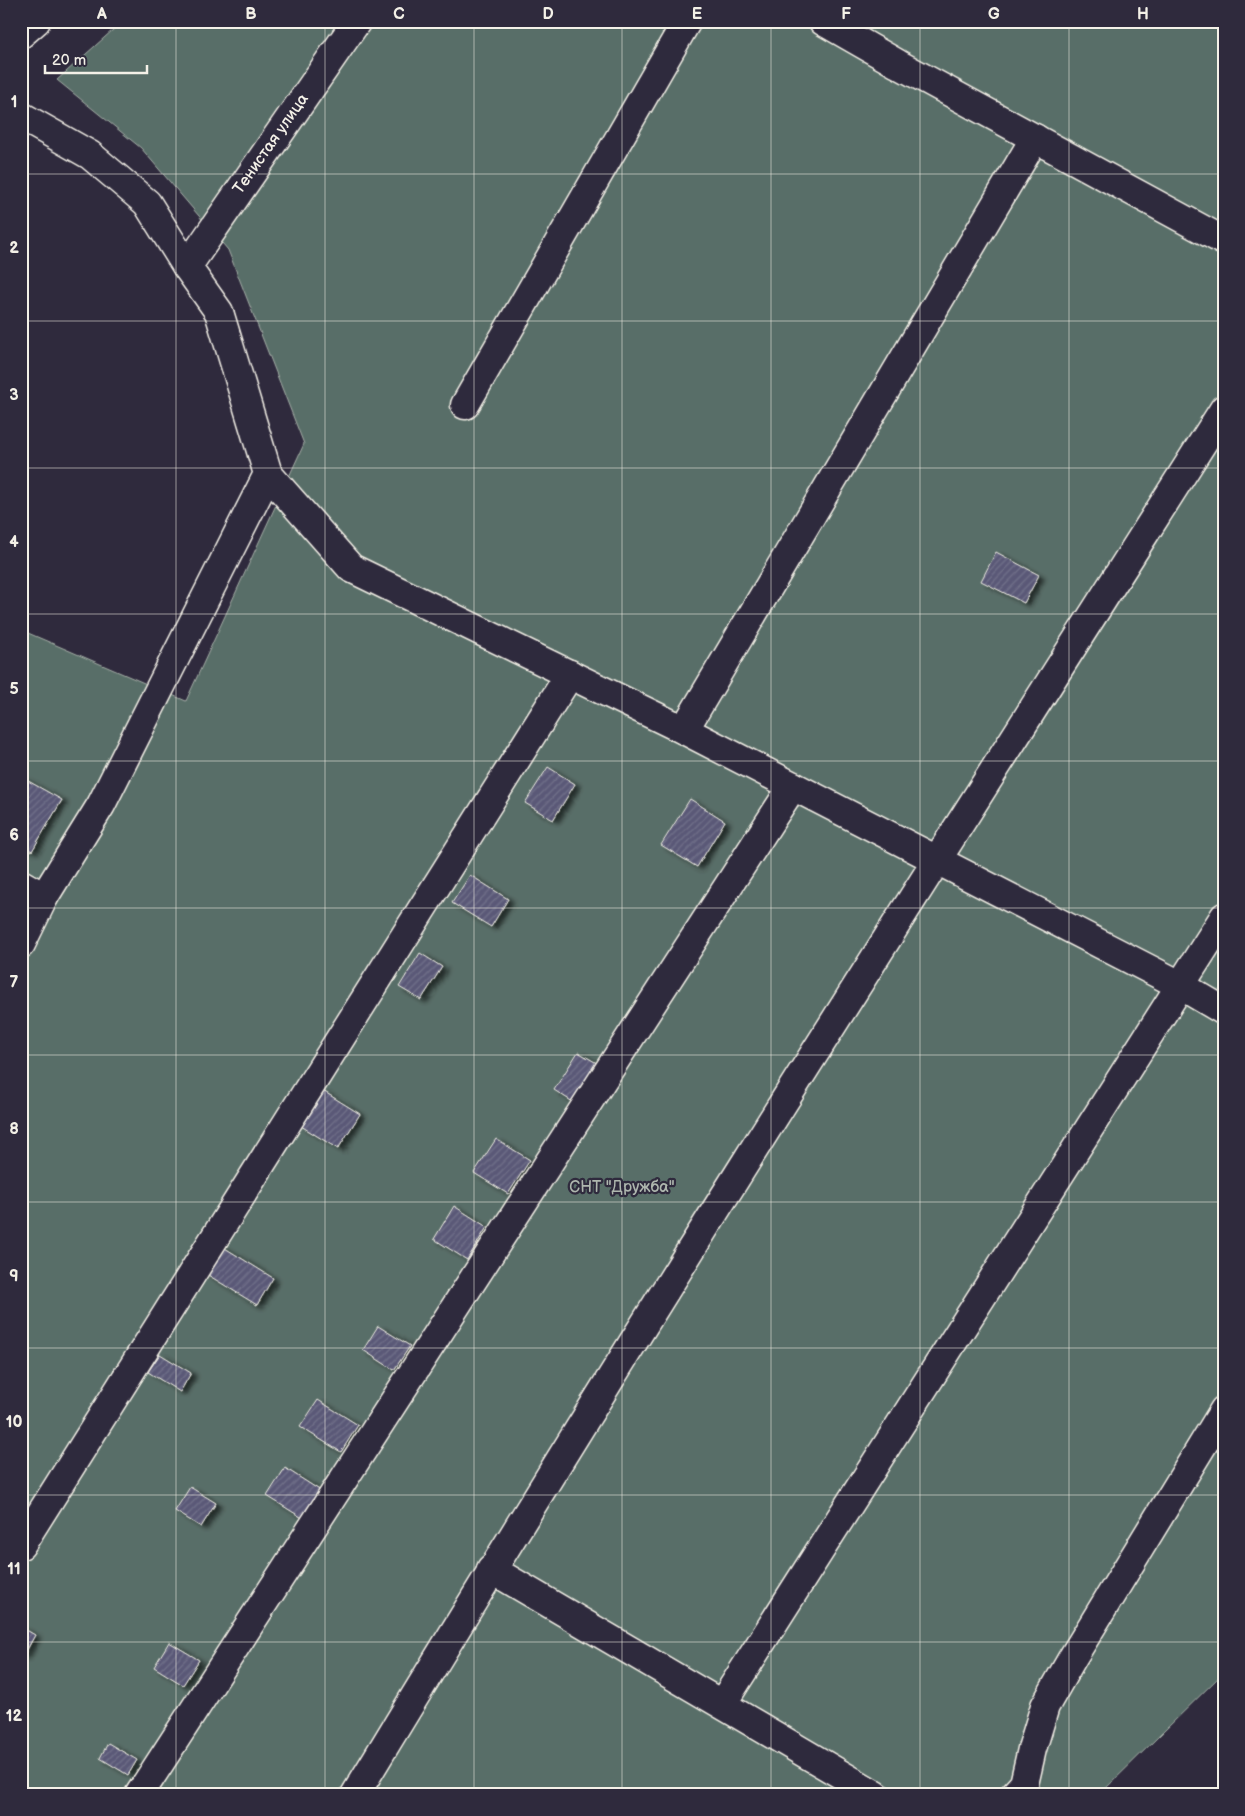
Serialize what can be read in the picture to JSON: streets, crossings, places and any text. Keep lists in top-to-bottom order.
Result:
{
  "streets": {
    "street": ["Тенистая улица"]
  },
  "parks": ["СНТ \"Дружба\""],
  "scale_bar": "20 m",
  "grid": {
    "columns": [
      "A",
      "B",
      "C",
      "D",
      "E",
      "F",
      "G",
      "H"
    ],
    "rows": [
      "1",
      "2",
      "3",
      "4",
      "5",
      "6",
      "7",
      "8",
      "9",
      "10",
      "11",
      "12"
    ]
  }
}
